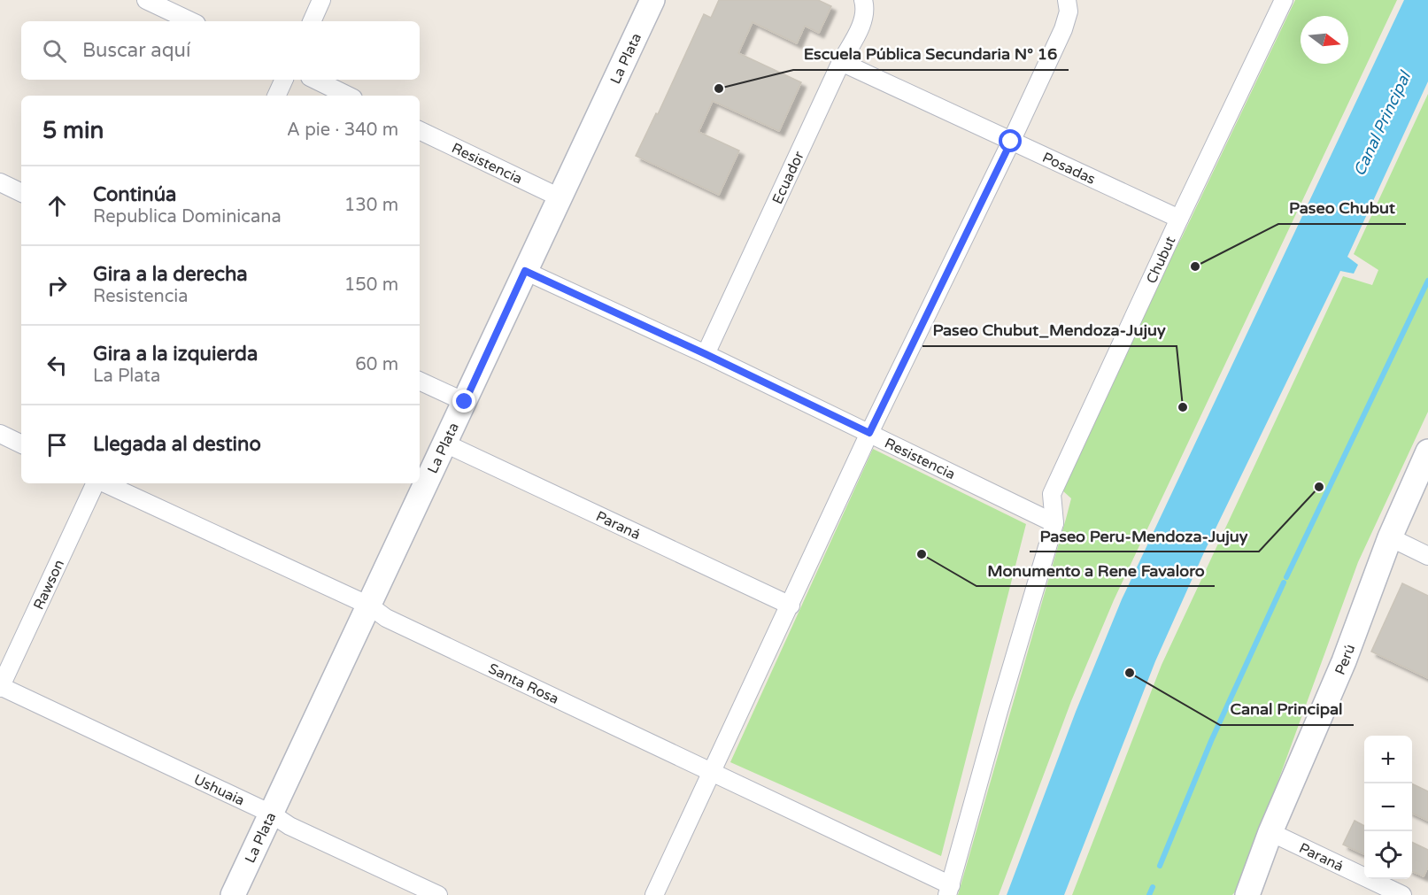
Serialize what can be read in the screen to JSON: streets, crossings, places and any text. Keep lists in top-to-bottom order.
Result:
{
  "streets": {
    "street": [
      "La Plata",
      "Resistencia",
      "Posadas",
      "Ecuador",
      "Chubut",
      "Paraná",
      "Rawson",
      "Perú",
      "Santa Rosa",
      "Ushuaia"
    ]
  },
  "crossings": [
    ["La Plata", "Resistencia"],
    ["La Plata", "Paraná"],
    ["La Plata", "Santa Rosa"],
    ["La Plata", "Ushuaia"],
    ["Resistencia", "Ecuador"],
    ["Resistencia", "Chubut"],
    ["Posadas", "Ecuador"],
    ["Posadas", "Chubut"],
    ["Paraná", "Perú"],
    ["Rawson", "Ushuaia"]
  ],
  "water": ["Canal Principal"],
  "places": [
    "Escuela Pública Secundaria N° 16",
    "Paseo Chubut",
    "Paseo Chubut_Mendoza-Jujuy",
    "Paseo Peru-Mendoza-Jujuy",
    "Monumento a Rene Favaloro",
    "Canal Principal"
  ],
  "north": "right",
  "page": {
    "search": "Buscar aquí",
    "heading": ["5 min", "A pie · 340 m"],
    "list": [
      ["Continúa", "Republica Dominicana", "130 m"],
      ["Gira a la derecha", "Resistencia", "150 m"],
      ["Gira a la izquierda", "La Plata", "60 m"],
      "Llegada al destino"
    ],
    "map_buttons": ["+", "−"]
  }
}
